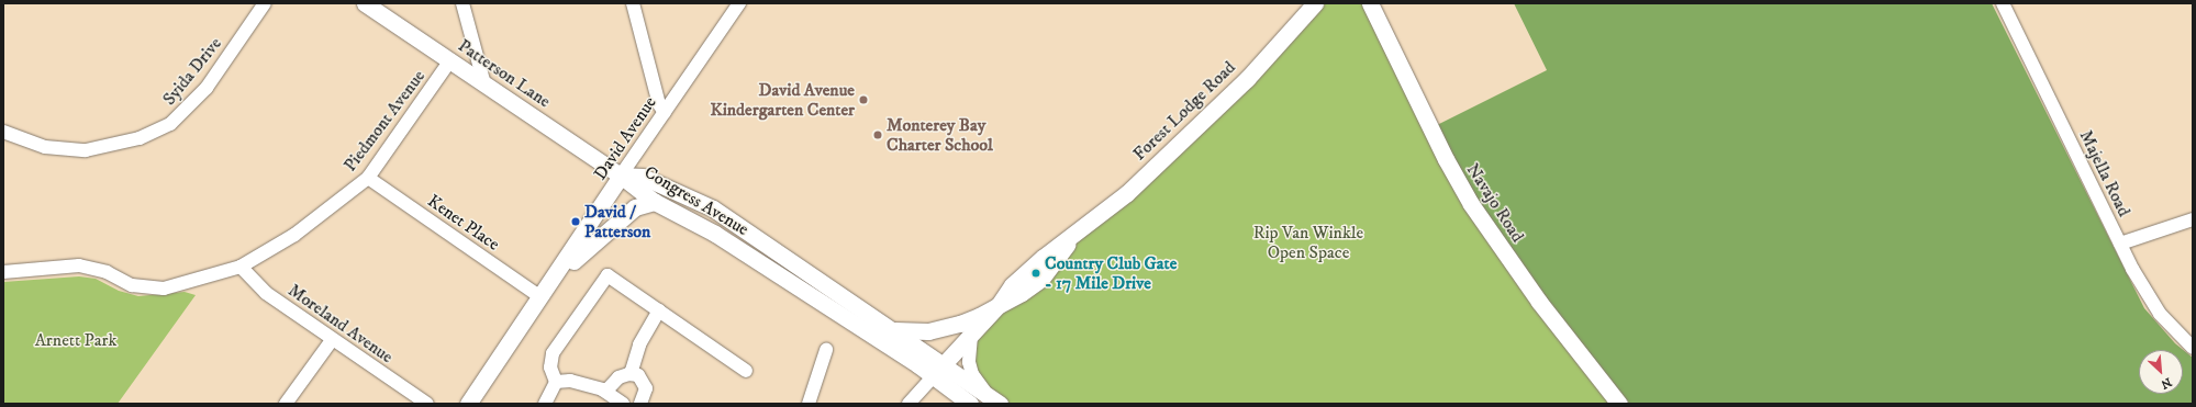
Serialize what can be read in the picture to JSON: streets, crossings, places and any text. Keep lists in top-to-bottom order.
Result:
{
  "streets": {
    "street": [
      "Syida Drive",
      "Patterson Lane",
      "Forest Lodge Road",
      "Piedmont Avenue",
      "David Avenue",
      "Majella Road",
      "Congress Avenue",
      "Navajo Road",
      "Kenet Place",
      "Moreland Avenue"
    ]
  },
  "crossings": [
    ["Patterson Lane", "Piedmont Avenue"],
    ["Patterson Lane", "David Avenue"],
    ["Patterson Lane", "Congress Avenue"],
    ["Forest Lodge Road", "Congress Avenue"],
    ["Piedmont Avenue", "Kenet Place"],
    ["Piedmont Avenue", "Moreland Avenue"],
    ["David Avenue", "Congress Avenue"],
    ["David Avenue", "Kenet Place"]
  ],
  "parks": ["Rip Van Winkle Open Space", "Arnett Park"],
  "places": [
    "David Avenue Kindergarten Center",
    "Monterey Bay Charter School",
    "David / Patterson",
    "Country Club Gate - 17 Mile Drive"
  ],
  "north": "bottom right"
}
